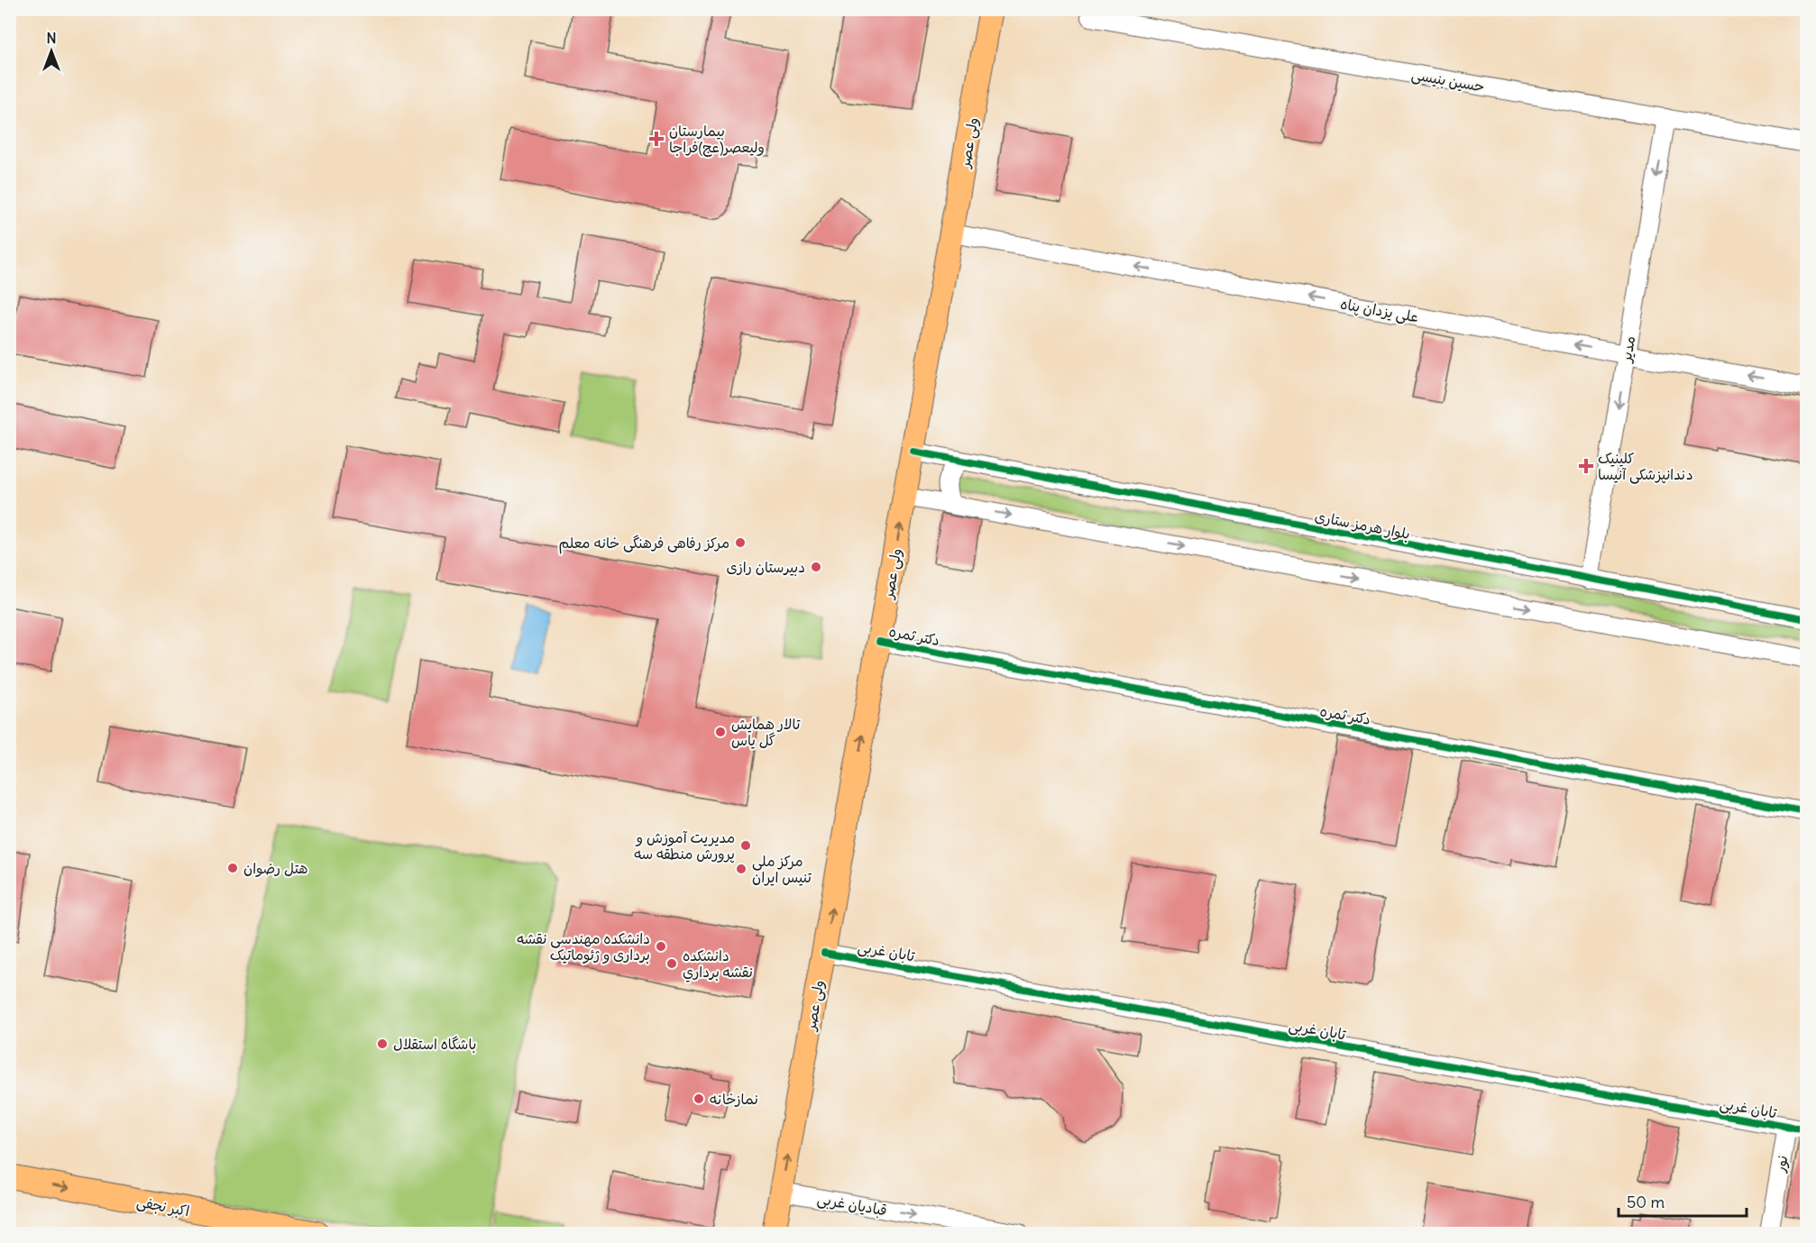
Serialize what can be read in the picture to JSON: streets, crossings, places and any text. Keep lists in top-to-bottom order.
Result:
{
  "streets": {
    "main road": ["ولی عصر", "اکبر نجفی"],
    "street": [
      "حسین بنیسی",
      "علی یزدان پناه",
      "مدیر",
      "بلوار هرمز ستاری",
      "دکتر ثمره",
      "تابان غربی",
      "نور",
      "قبادیان غربی"
    ]
  },
  "crossings": [
    ["حسین بنیسی", "مدیر"],
    ["ولی عصر", "علی یزدان پناه"],
    ["ولی عصر", "بلوار هرمز ستاری"],
    ["ولی عصر", "دکتر ثمره"],
    ["ولی عصر", "تابان غربی"],
    ["ولی عصر", "قبادیان غربی"],
    ["علی یزدان پناه", "مدیر"],
    ["مدیر", "بلوار هرمز ستاری"],
    ["تابان غربی", "نور"]
  ],
  "one_way": [
    "ولی عصر",
    "علی یزدان پناه",
    "مدیر",
    "قبادیان غربی",
    "اکبر نجفی"
  ],
  "places": {
    "health": ["بیمارستان ولیعصر(عج)فراجا", "کلینیک دندانپزشکی آنیسا"],
    "other": [
      "مرکز رفاهی فرهنگی خانه معلم",
      "دبیرستان رازی",
      "تالار همایش گل یاس",
      "مدیریت آموزش و پرورش منطقه سه",
      "هتل رضوان",
      "مرکز ملی تنیس ایران",
      "دانشکده مهندسی نقشه برداری و ژئوماتیک",
      "دانشكده نقشه برداري",
      "باشگاه استقلال",
      "نمازخانه"
    ]
  },
  "scale_bar": "50 m",
  "north": "top"
}
